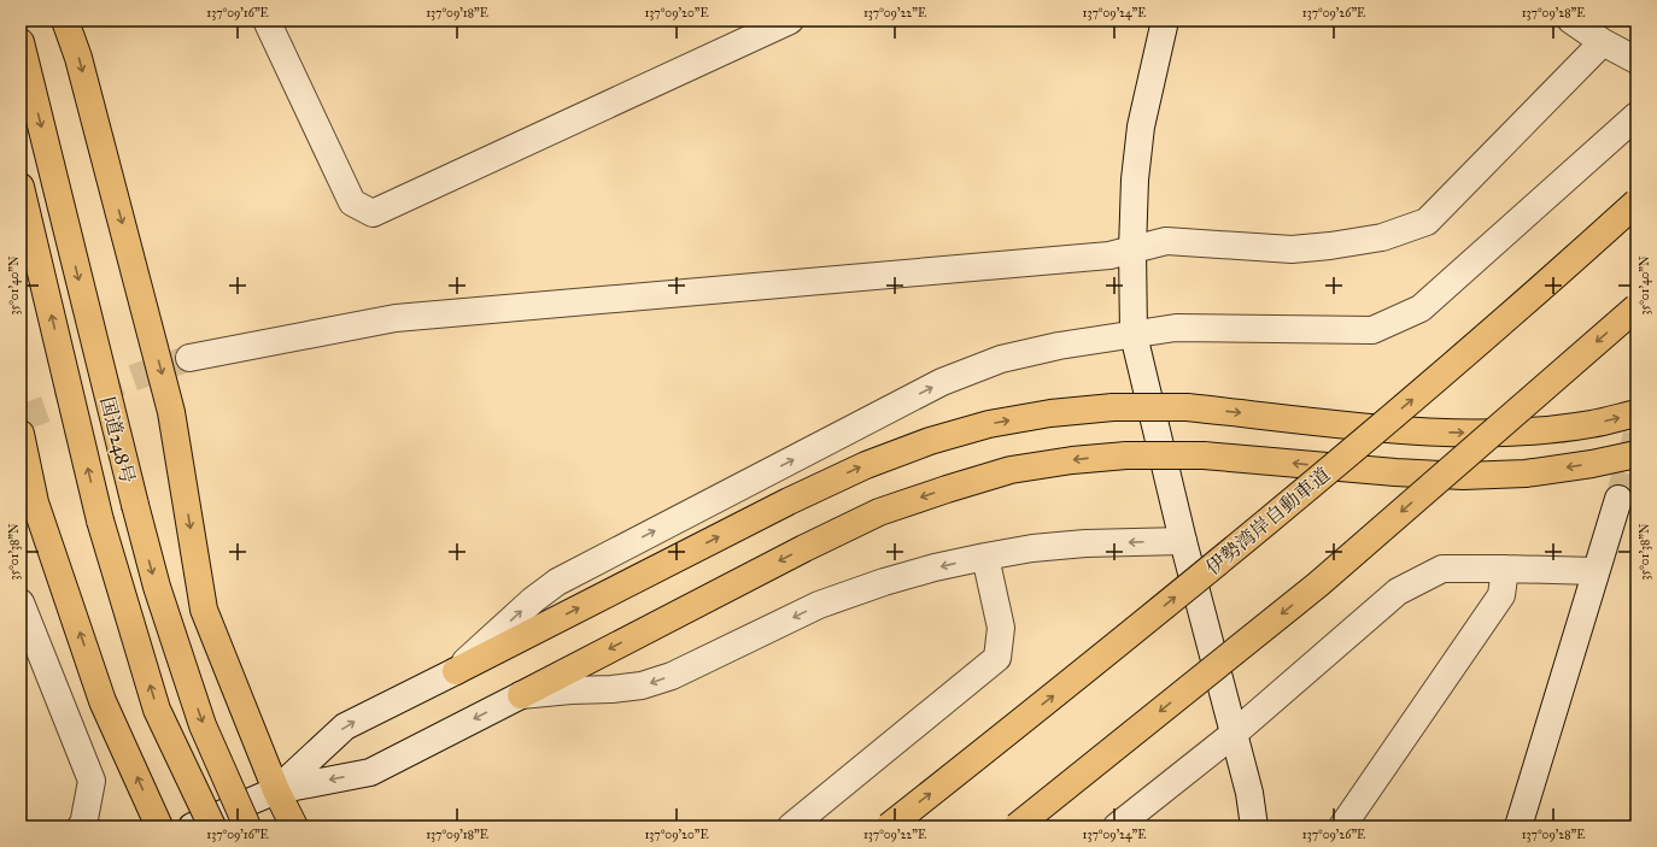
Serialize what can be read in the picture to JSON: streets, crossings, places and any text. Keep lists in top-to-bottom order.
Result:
{
  "streets": {
    "highway": ["国道248号", "伊勢湾岸自動車道"]
  },
  "coordinates": [
    "137°09'16\"E",
    "137°09'18\"E",
    "137°09'20\"E",
    "137°09'22\"E",
    "137°09'24\"E",
    "137°09'26\"E",
    "137°09'28\"E",
    "35°01'40\"N",
    "35°01'38\"N"
  ]
}
